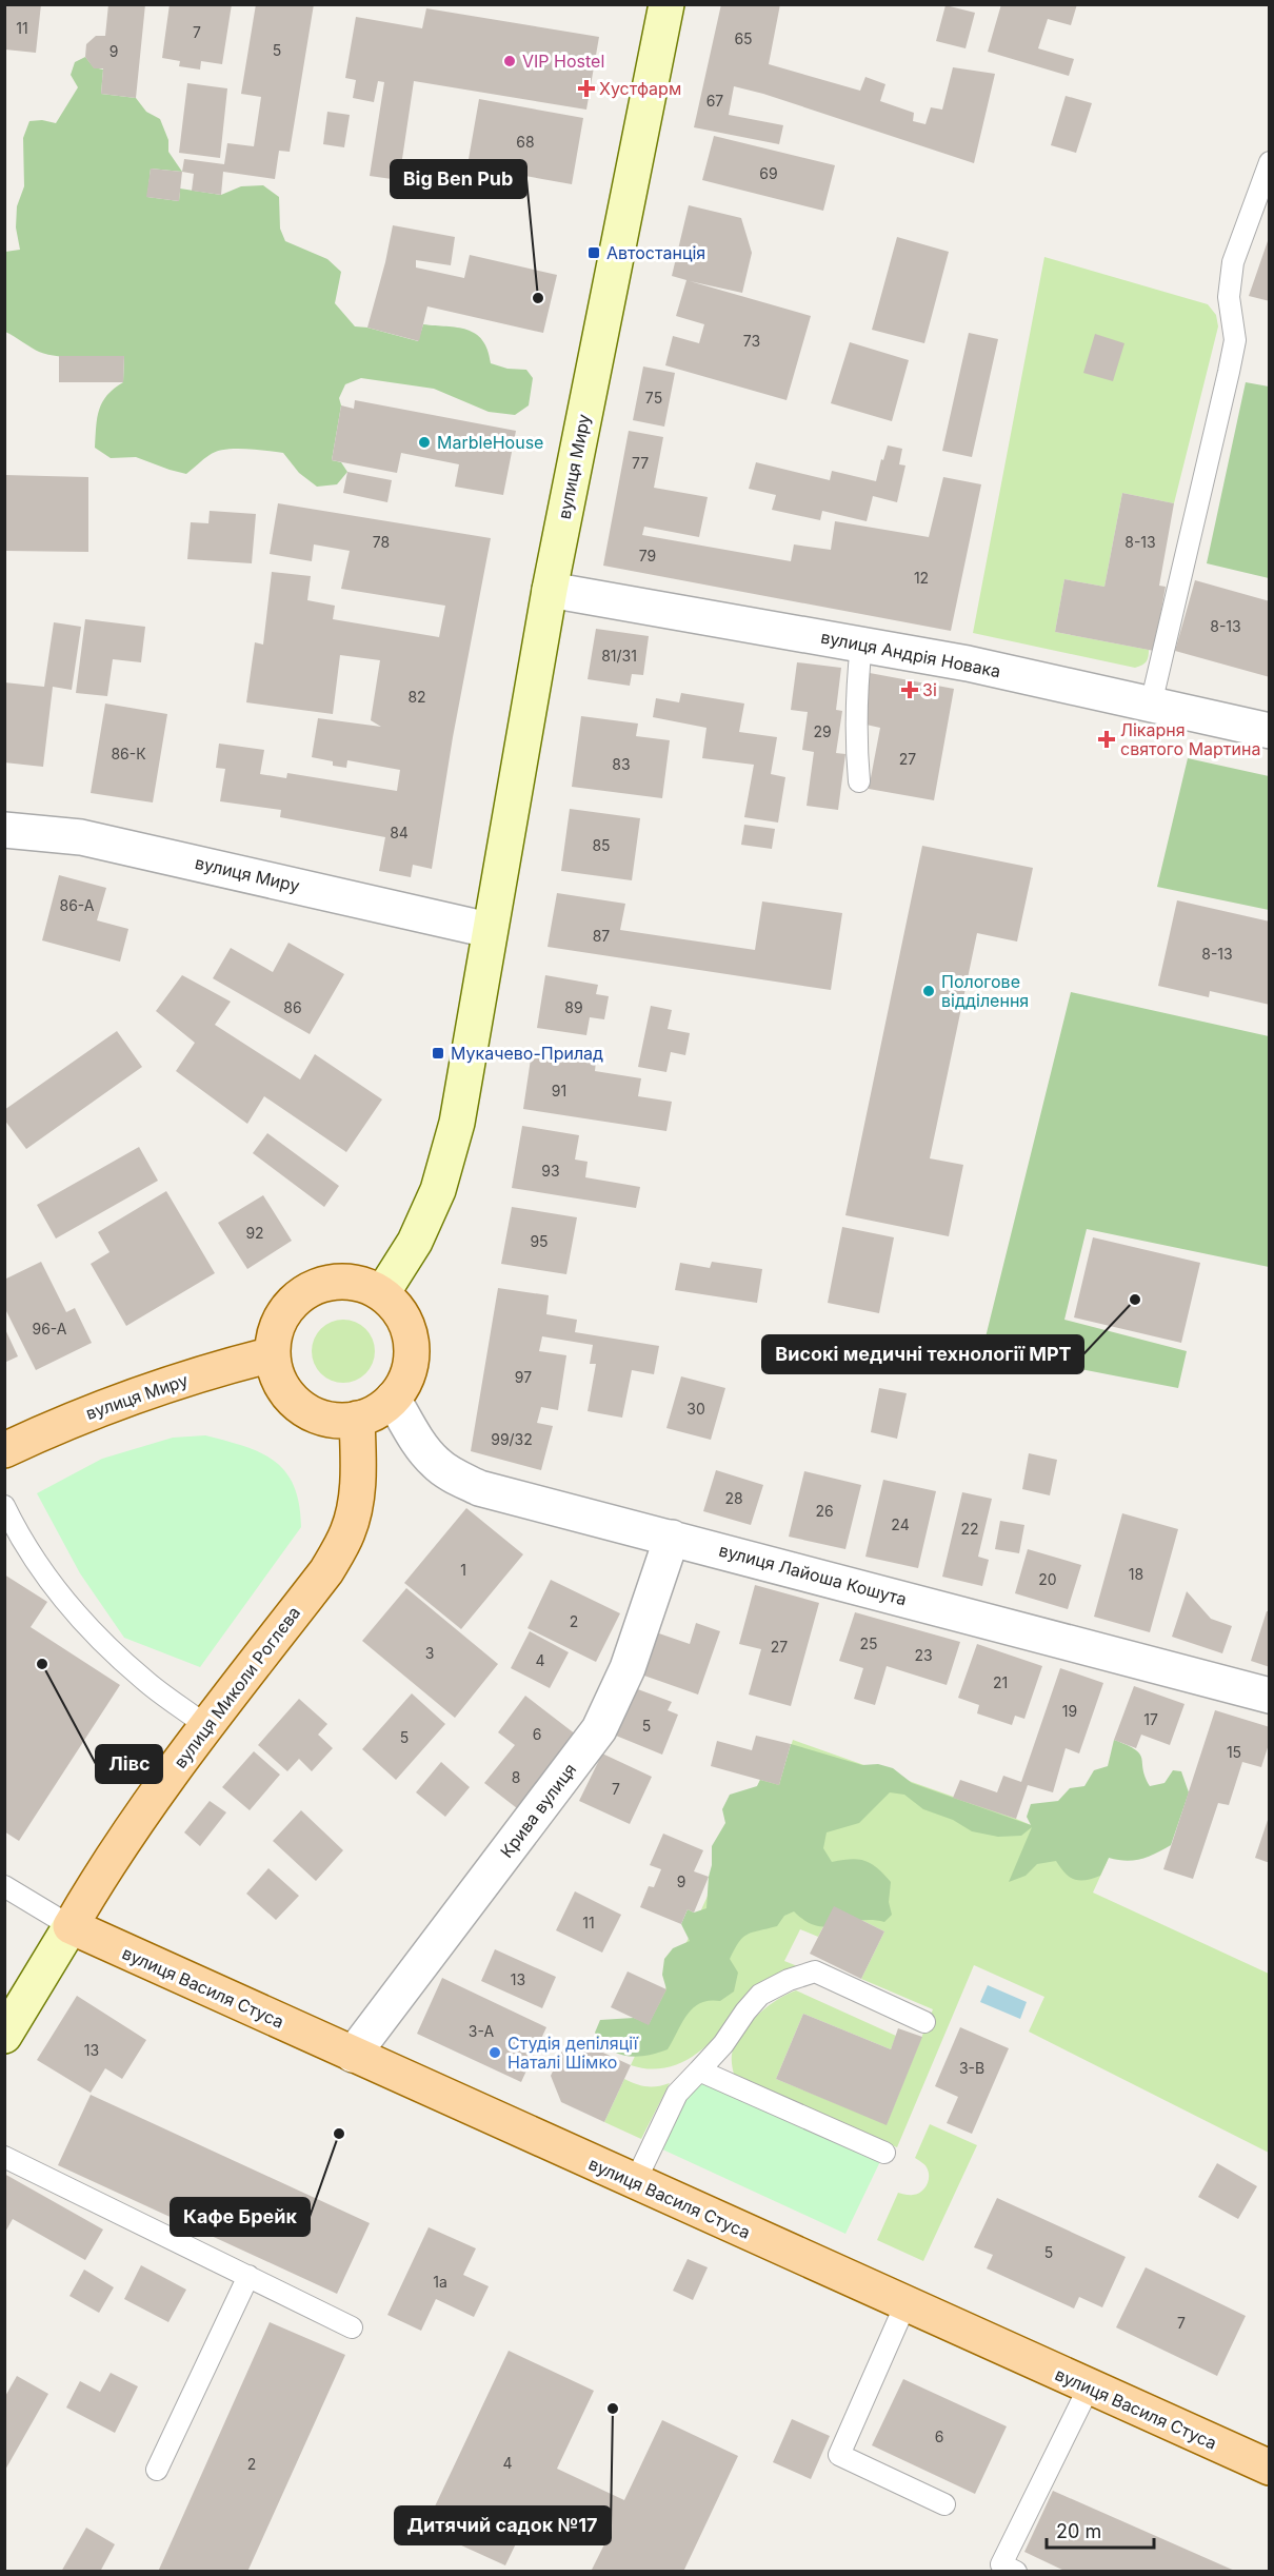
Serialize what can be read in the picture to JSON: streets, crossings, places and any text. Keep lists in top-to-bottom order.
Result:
{
  "streets": {
    "main road": ["вулиця Миру", "вулиця Миколи Роглєва", "вулиця Василя Стуса"],
    "street": ["вулиця Андрія Новака", "вулиця Лайоша Кошута", "Крива вулиця"]
  },
  "crossings": [
    ["вулиця Миру", "вулиця Андрія Новака"],
    ["вулиця Миру", "вулиця Лайоша Кошута"],
    ["вулиця Миру", "вулиця Миколи Роглєва"],
    ["вулиця Лайоша Кошута", "вулиця Миколи Роглєва"],
    ["вулиця Лайоша Кошута", "Крива вулиця"],
    ["вулиця Миколи Роглєва", "вулиця Василя Стуса"],
    ["Крива вулиця", "вулиця Василя Стуса"]
  ],
  "places": {
    "other": [
      "VIP Hostel",
      "Big Ben Pub",
      "MarbleHouse",
      "Пологове відділення",
      "Високі медичні технології МРТ",
      "Лівс",
      "Студія депіляції Наталі Шімко",
      "Кафе Брейк",
      "Дитячий садок №17"
    ],
    "health": ["Хустфарм", "3і", "Лікарня святого Мартина"],
    "transit": ["Автостанція", "Мукачево-Прилад"]
  },
  "house_numbers": [
    "11",
    "7",
    "65",
    "5",
    "9",
    "67",
    "68",
    "69",
    "73",
    "75",
    "77",
    "78",
    "8-13",
    "79",
    "12",
    "8-13",
    "81/31",
    "82",
    "29",
    "86-К",
    "27",
    "83",
    "84",
    "85",
    "86-А",
    "87",
    "8-13",
    "86",
    "89",
    "91",
    "93",
    "92",
    "95",
    "96-А",
    "97",
    "30",
    "99/32",
    "28",
    "26",
    "24",
    "22",
    "1",
    "18",
    "20",
    "2",
    "25",
    "27",
    "3",
    "23",
    "4",
    "21",
    "19",
    "17",
    "5",
    "6",
    "5",
    "15",
    "8",
    "7",
    "9",
    "11",
    "13",
    "3-А",
    "13",
    "3-В",
    "5",
    "1а",
    "7",
    "6",
    "4",
    "2"
  ],
  "scale_bar": "20 m"
}
